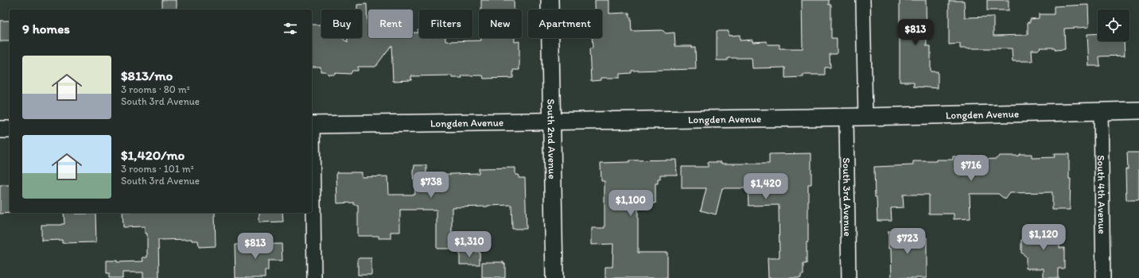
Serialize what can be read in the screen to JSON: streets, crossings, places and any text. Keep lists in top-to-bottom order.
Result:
{
  "streets": {
    "street": [
      "Longden Avenue",
      "South 2nd Avenue",
      "South 4th Avenue",
      "South 3rd Avenue"
    ]
  },
  "crossings": [
    ["Longden Avenue", "South 2nd Avenue"],
    ["Longden Avenue", "South 4th Avenue"],
    ["Longden Avenue", "South 3rd Avenue"]
  ],
  "page": {
    "chip": [
      "Buy",
      "Rent",
      "Filters",
      "New",
      "Apartment"
    ],
    "heading": "9 homes",
    "price": [
      "$813",
      "$716",
      "$738",
      "$1,420",
      "$1,100",
      "$1,120",
      "$723",
      "$1,310",
      "$813"
    ],
    "list": [
      {
        "name": "$813/mo",
        "note": "3 rooms · 80 m² · South 3rd Avenue"
      },
      {
        "name": "$1,420/mo",
        "note": "3 rooms · 101 m² · South 3rd Avenue"
      }
    ]
  }
}
